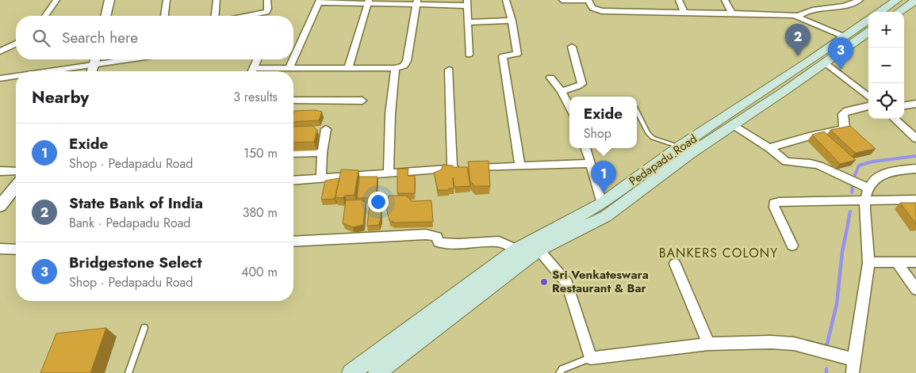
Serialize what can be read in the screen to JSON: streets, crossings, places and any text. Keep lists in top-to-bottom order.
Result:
{
  "streets": {
    "main road": ["Pedapadu Road"]
  },
  "districts": ["BANKERS COLONY"],
  "places": ["Sri Venkateswara Restaurant & Bar"],
  "page": {
    "map_buttons": ["+", "−"],
    "search": "Search here",
    "pins": ["2", "3", "1"],
    "heading": ["Nearby", "3 results"],
    "popup": ["Exide", "Shop"],
    "list": [
      {
        "mark": "1",
        "name": "Exide",
        "note": "Shop · Pedapadu Road",
        "value": "150 m"
      },
      {
        "mark": "2",
        "name": "State Bank of India",
        "note": "Bank · Pedapadu Road",
        "value": "380 m"
      },
      {
        "mark": "3",
        "name": "Bridgestone Select",
        "note": "Shop · Pedapadu Road",
        "value": "400 m"
      }
    ]
  }
}
